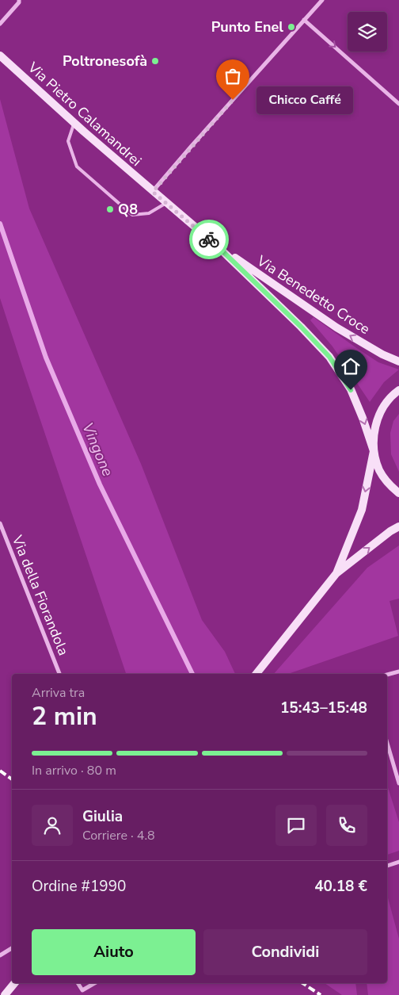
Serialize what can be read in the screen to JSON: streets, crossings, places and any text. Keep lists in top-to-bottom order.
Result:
{
  "streets": {
    "main road": ["Via Pietro Calamandrei", "Via Benedetto Croce"],
    "street": ["Via della Fiorandola"]
  },
  "crossings": [
    ["Via Pietro Calamandrei", "Via Benedetto Croce"]
  ],
  "water": ["Vingone"],
  "places": [
    "Punto Enel",
    "Poltronesofà",
    "Chicco Caffé",
    "Q8"
  ],
  "page": {
    "bubble": "Chicco Caffé",
    "heading": ["2 min", "Arriva tra", "15:43–15:48"],
    "panel": [
      "Giulia",
      "Corriere · 4.8",
      "Ordine #1990",
      "40.18 €"
    ],
    "bar": "In arrivo · 80 m",
    "buttons": ["Aiuto", "Condividi"]
  }
}
